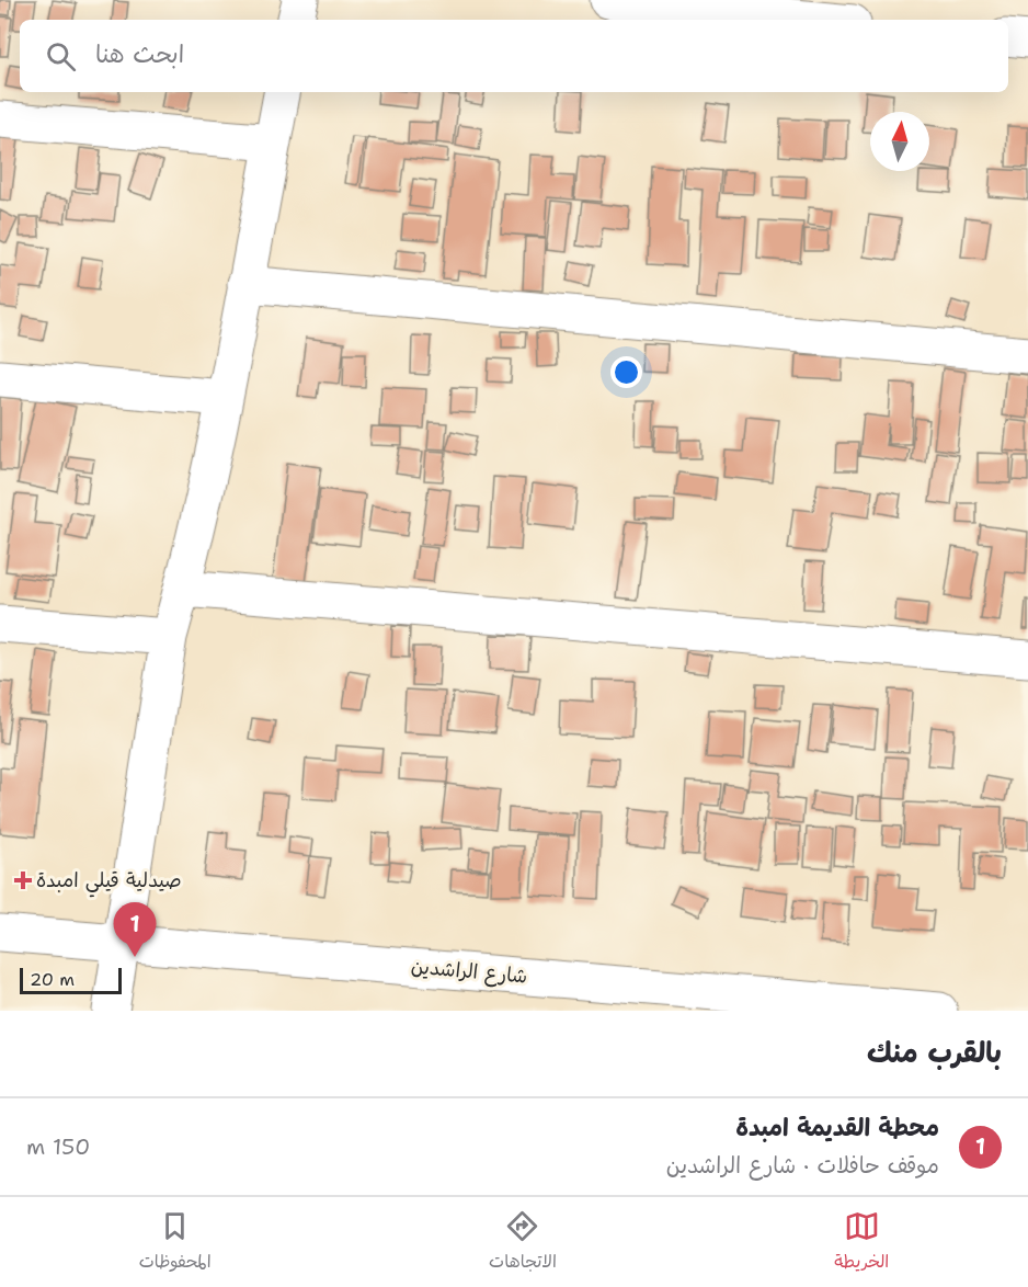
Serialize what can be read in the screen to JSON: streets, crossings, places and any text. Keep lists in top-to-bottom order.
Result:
{
  "streets": {
    "street": ["شارع الراشدين"]
  },
  "places": {
    "health": ["صيدلية قيلي امبدة"]
  },
  "scale_bar": "20 m",
  "north": "top",
  "page": {
    "search": "ابحث هنا",
    "pins": "1",
    "scale": "20 m",
    "heading": "بالقرب منك",
    "list": [
      {
        "mark": "1",
        "name": "محطة القديمة امبدة",
        "note": "موقف حافلات · شارع الراشدين",
        "value": "150 m"
      }
    ],
    "nav": ["الخريطة", "الاتجاهات", "المحفوظات"]
  }
}
